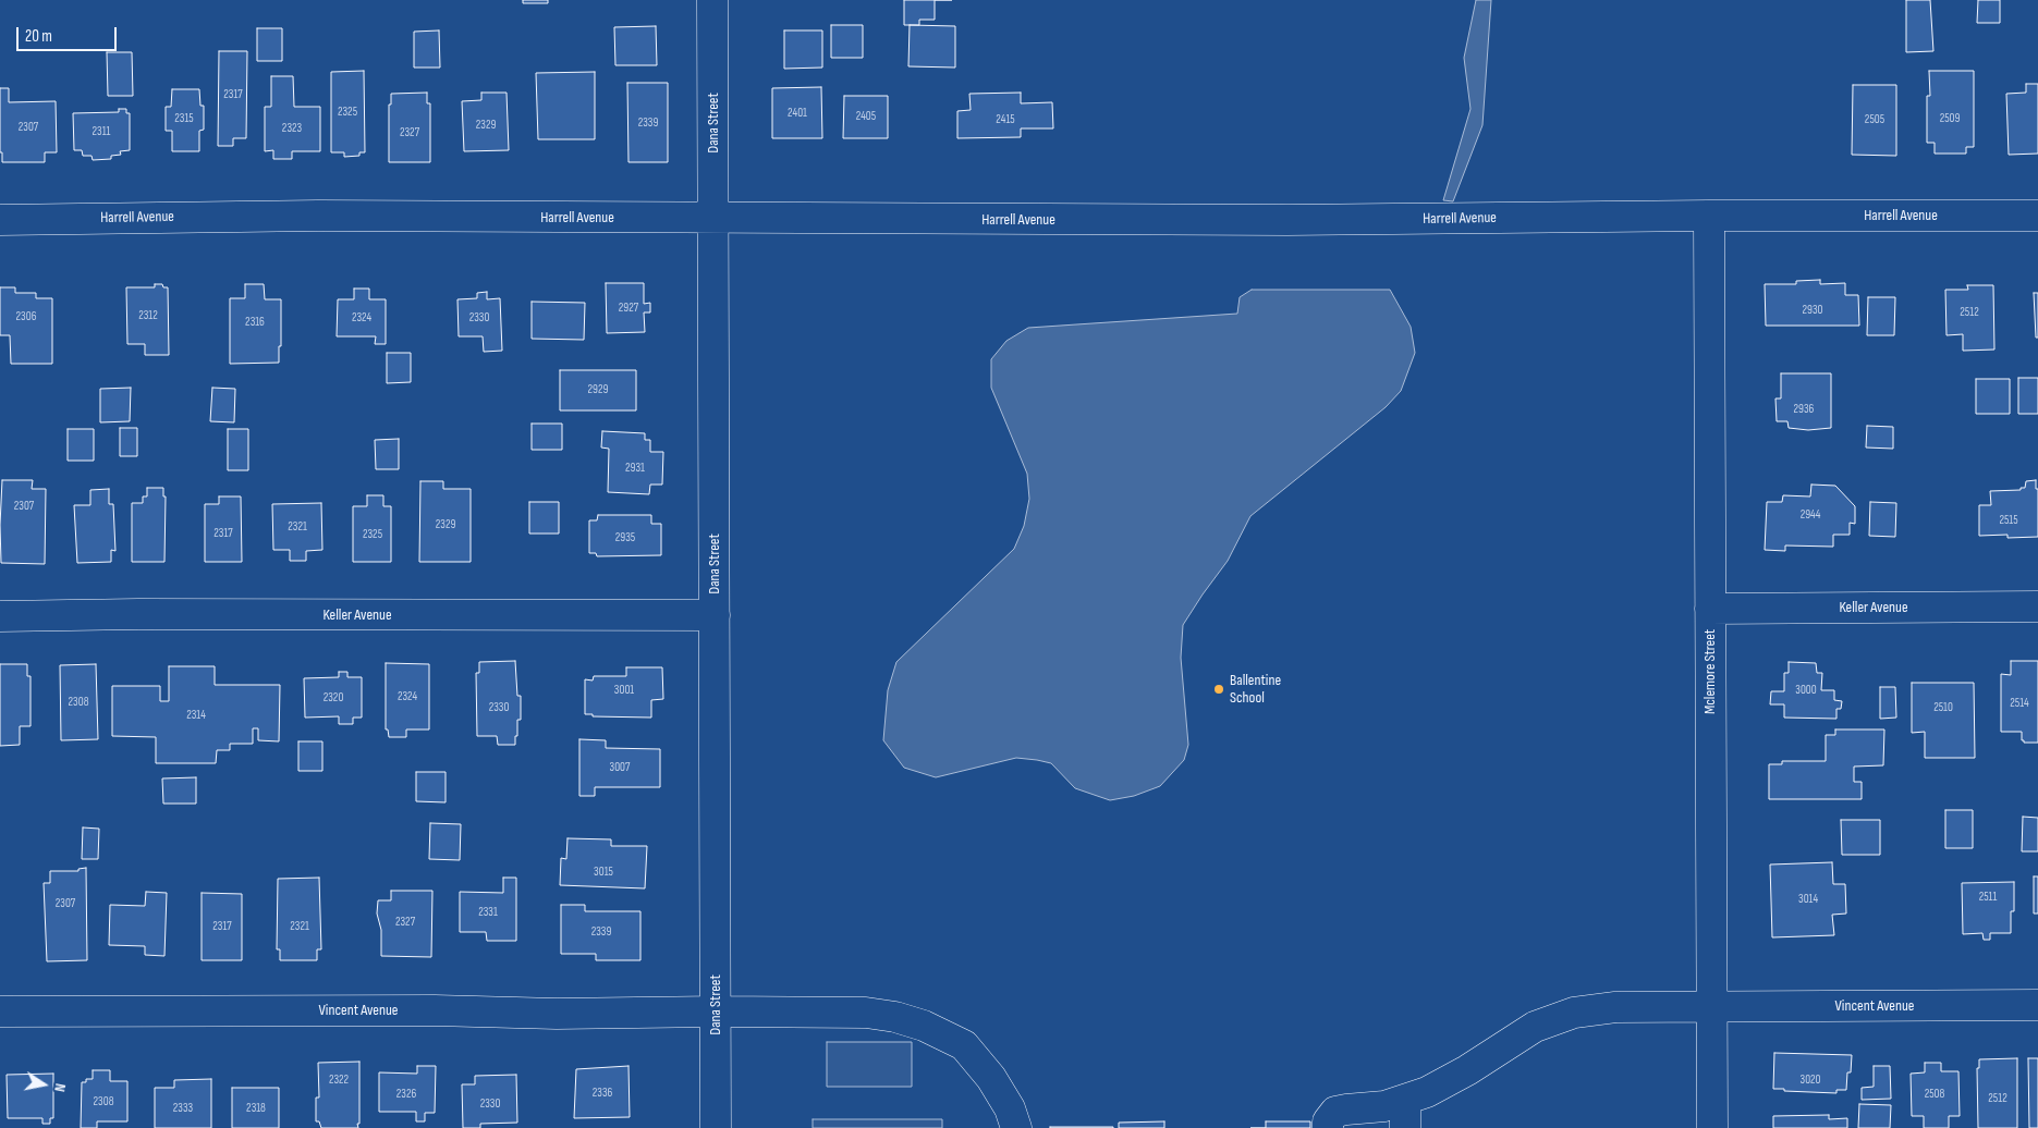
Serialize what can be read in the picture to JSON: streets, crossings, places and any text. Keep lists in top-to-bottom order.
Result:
{
  "streets": {
    "street": [
      "Dana Street",
      "Harrell Avenue",
      "Keller Avenue",
      "Mclemore Street",
      "Vincent Avenue"
    ]
  },
  "crossings": [
    ["Dana Street", "Harrell Avenue"],
    ["Dana Street", "Keller Avenue"],
    ["Dana Street", "Vincent Avenue"],
    ["Harrell Avenue", "Mclemore Street"],
    ["Keller Avenue", "Mclemore Street"],
    ["Mclemore Street", "Vincent Avenue"]
  ],
  "places": ["Ballentine School"],
  "house_numbers": [
    "2317",
    "2325",
    "2401",
    "2405",
    "2315",
    "2509",
    "2415",
    "2505",
    "2339",
    "2329",
    "2307",
    "2323",
    "2311",
    "2327",
    "2927",
    "2930",
    "2512",
    "2312",
    "2306",
    "2324",
    "2330",
    "2316",
    "2929",
    "2936",
    "2931",
    "2307",
    "2944",
    "2515",
    "2329",
    "2321",
    "2317",
    "2325",
    "2935",
    "3001",
    "3000",
    "2324",
    "2320",
    "2308",
    "2514",
    "2330",
    "2510",
    "2314",
    "3007",
    "3015",
    "2511",
    "3014",
    "2307",
    "2331",
    "2327",
    "2317",
    "2321",
    "2339",
    "2322",
    "3020",
    "2336",
    "2326",
    "2508",
    "2512",
    "2308",
    "2330",
    "2333",
    "2318"
  ],
  "scale_bar": "20 m",
  "north": "right"
}
